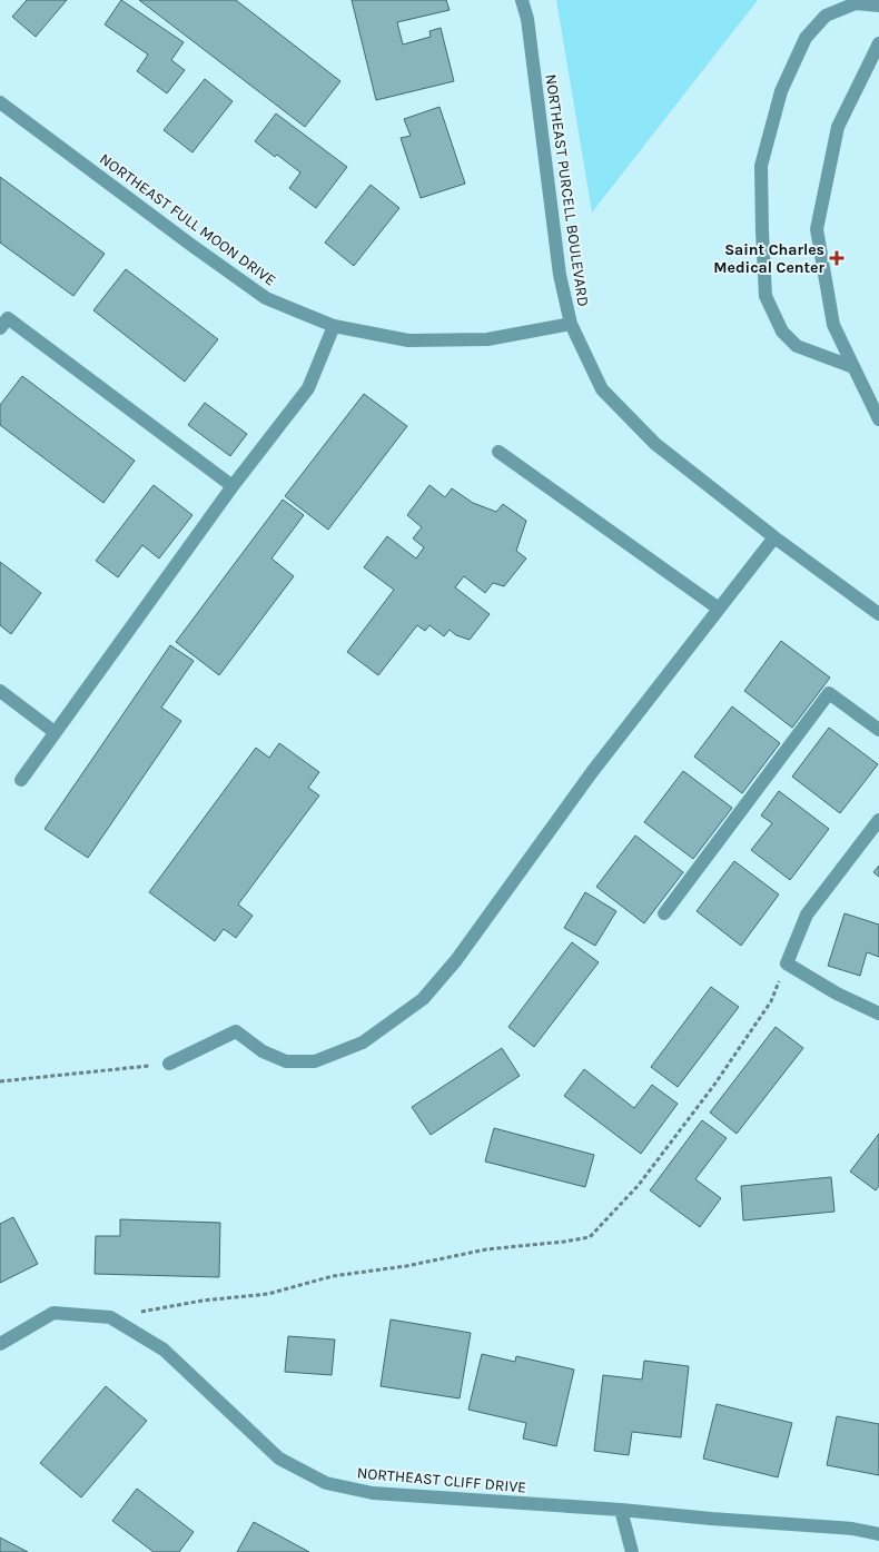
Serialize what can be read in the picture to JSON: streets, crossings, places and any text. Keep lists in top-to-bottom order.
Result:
{
  "streets": {
    "street": ["NORTHEAST PURCELL BOULEVARD", "NORTHEAST FULL MOON DRIVE", "NORTHEAST CLIFF DRIVE"]
  },
  "crossings": [
    ["NORTHEAST PURCELL BOULEVARD", "NORTHEAST FULL MOON DRIVE"]
  ],
  "places": {
    "health": ["Saint Charles Medical Center"]
  }
}
